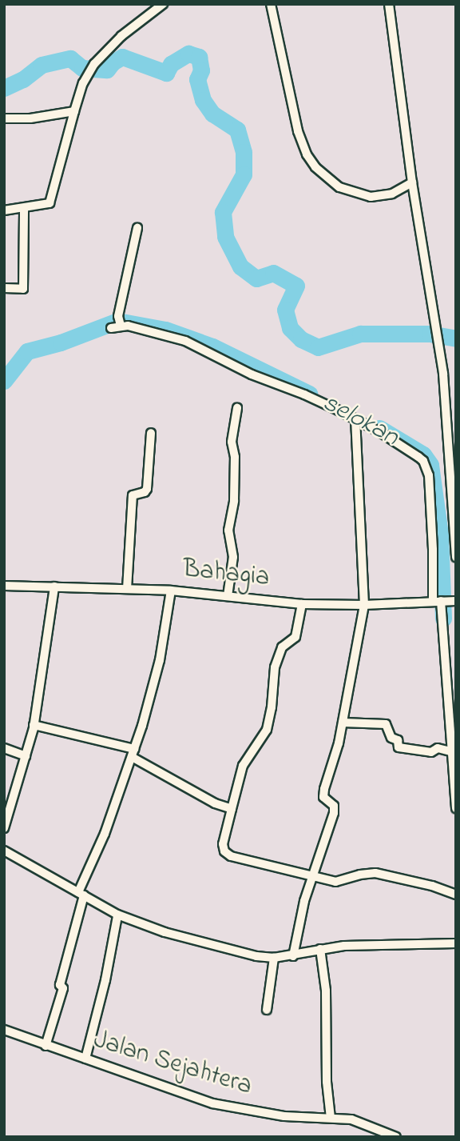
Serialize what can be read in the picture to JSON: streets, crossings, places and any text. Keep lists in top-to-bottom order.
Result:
{
  "streets": {
    "street": ["Bahagia", "Jalan Sejahtera"]
  },
  "water": ["selokan"]
}
